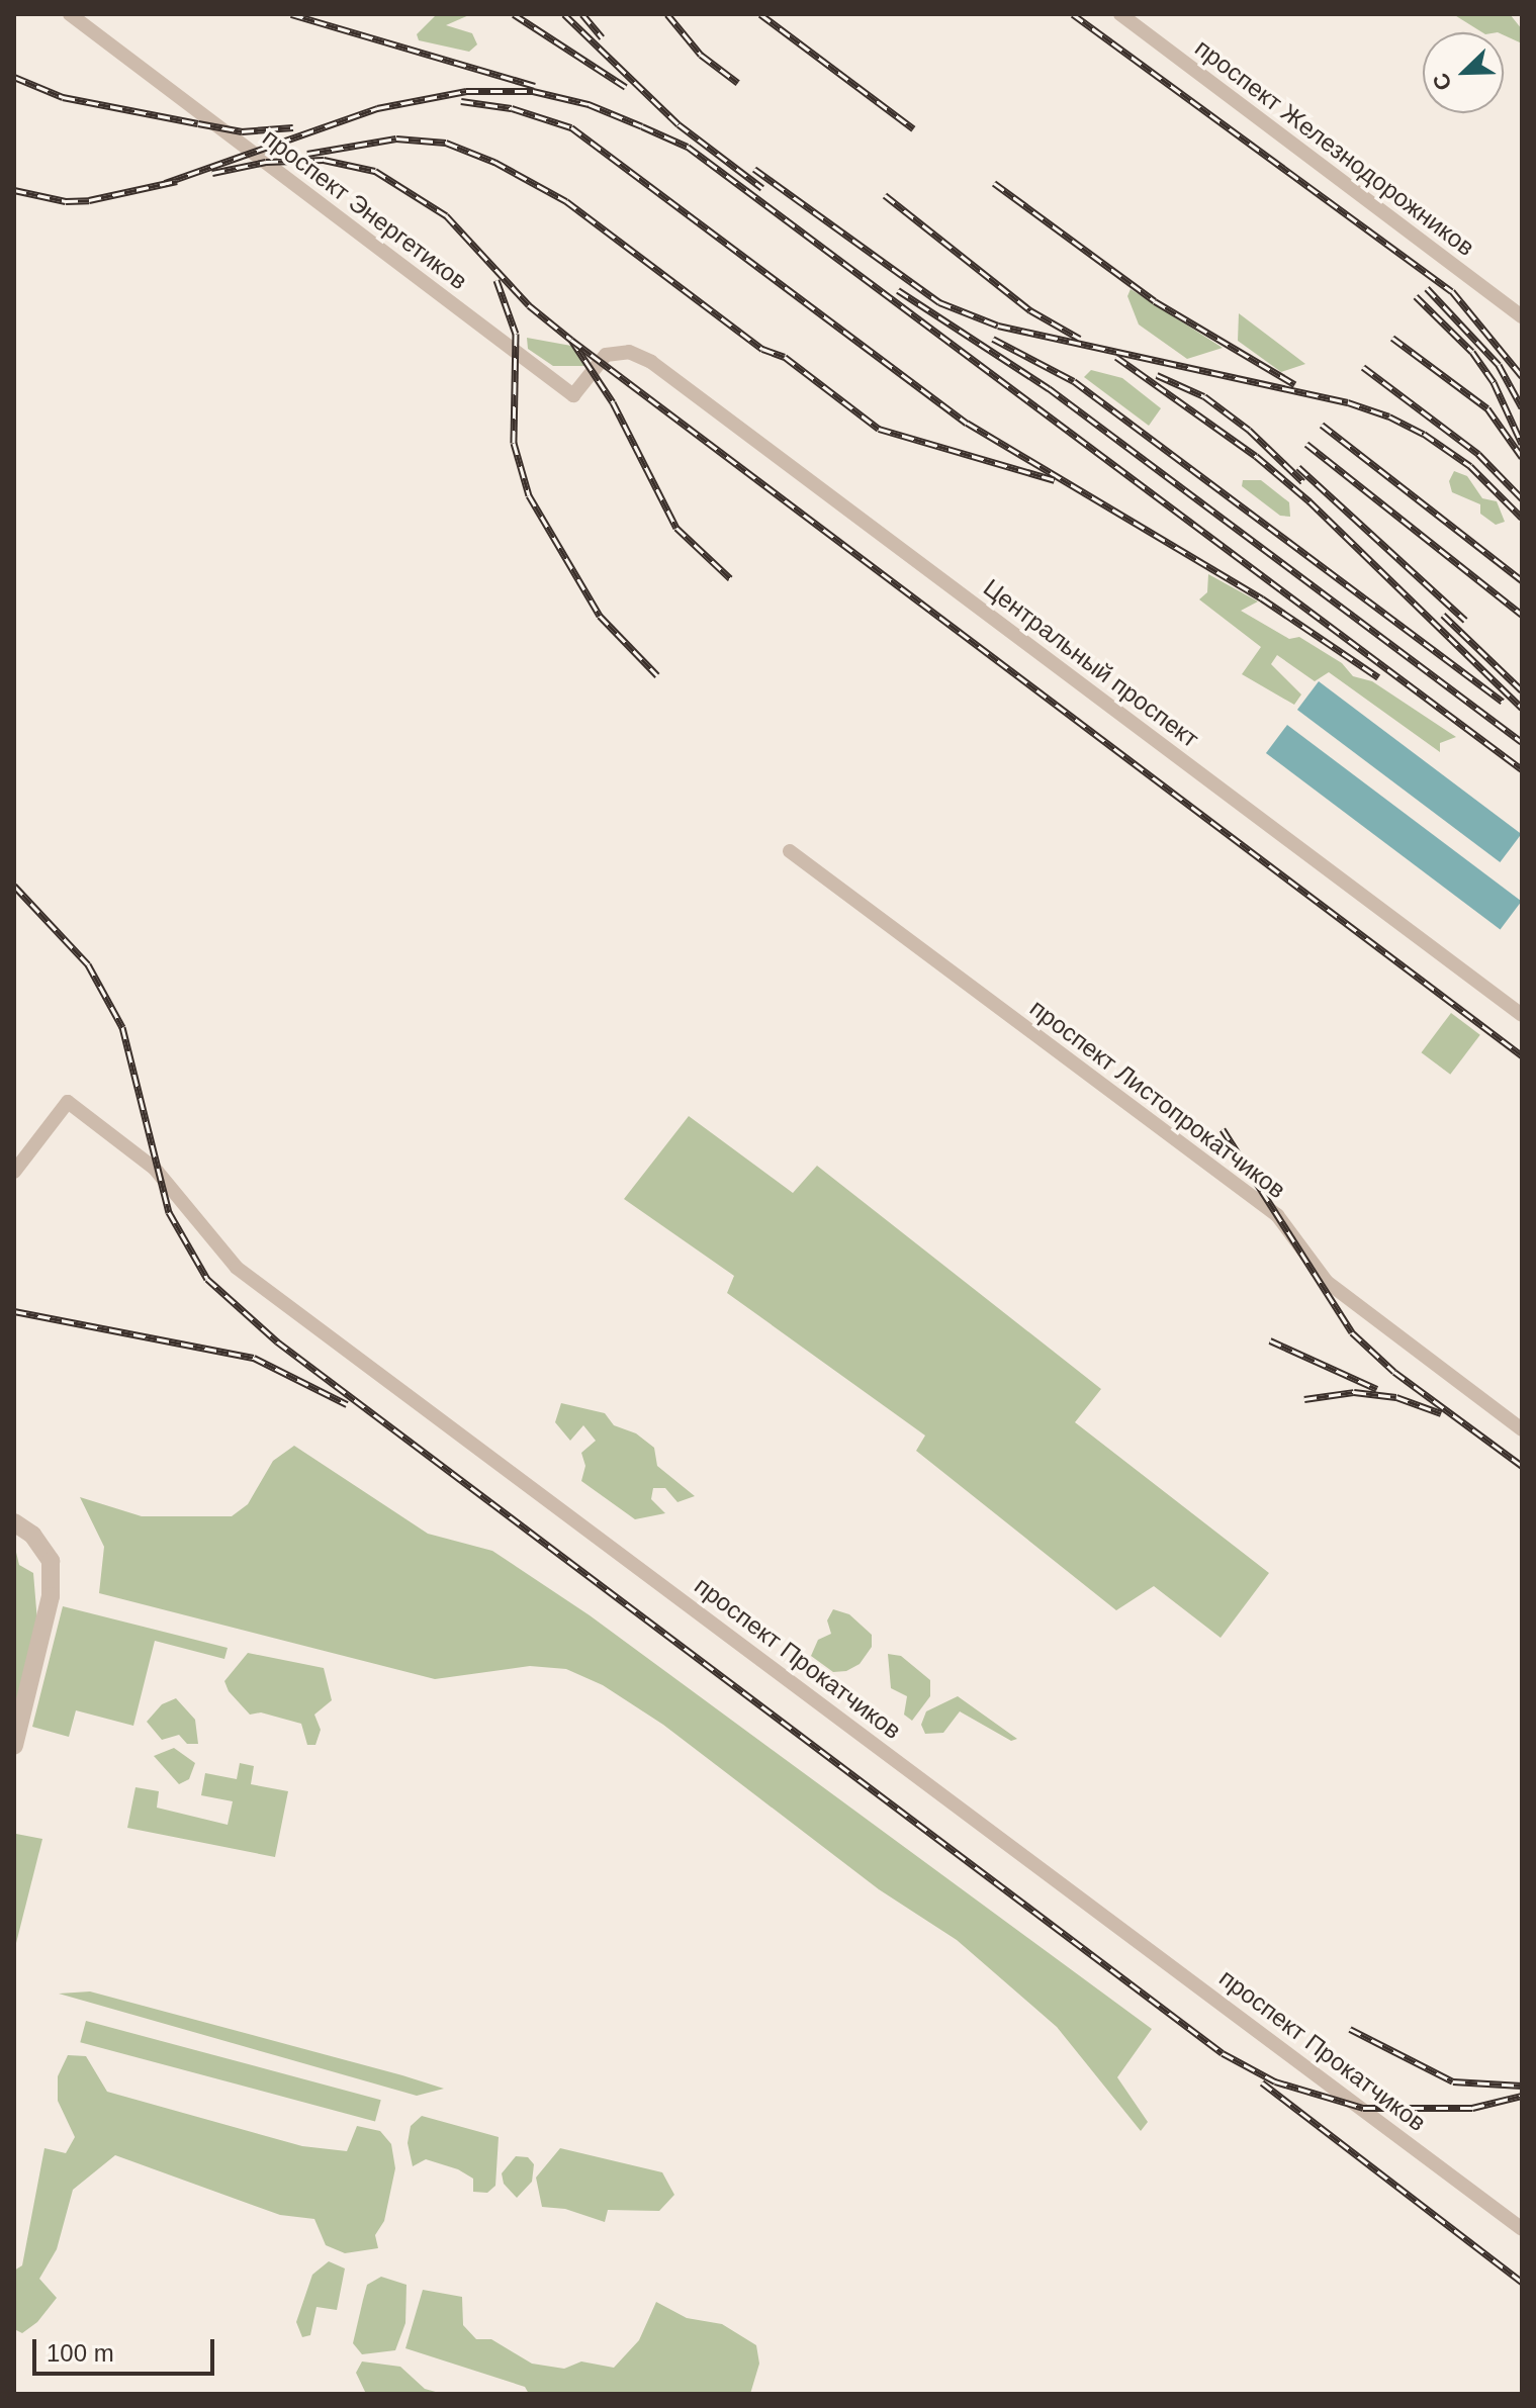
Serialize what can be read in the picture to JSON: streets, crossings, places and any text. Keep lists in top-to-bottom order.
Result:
{
  "streets": {
    "street": [
      "проспект Железнодорожников",
      "проспект Энергетиков",
      "Центральный проспект",
      "проспект Листопрокатчиков",
      "проспект Прокатчиков"
    ]
  },
  "crossings": [
    ["проспект Энергетиков", "Центральный проспект"]
  ],
  "scale_bar": "100 m",
  "north": "bottom left"
}
